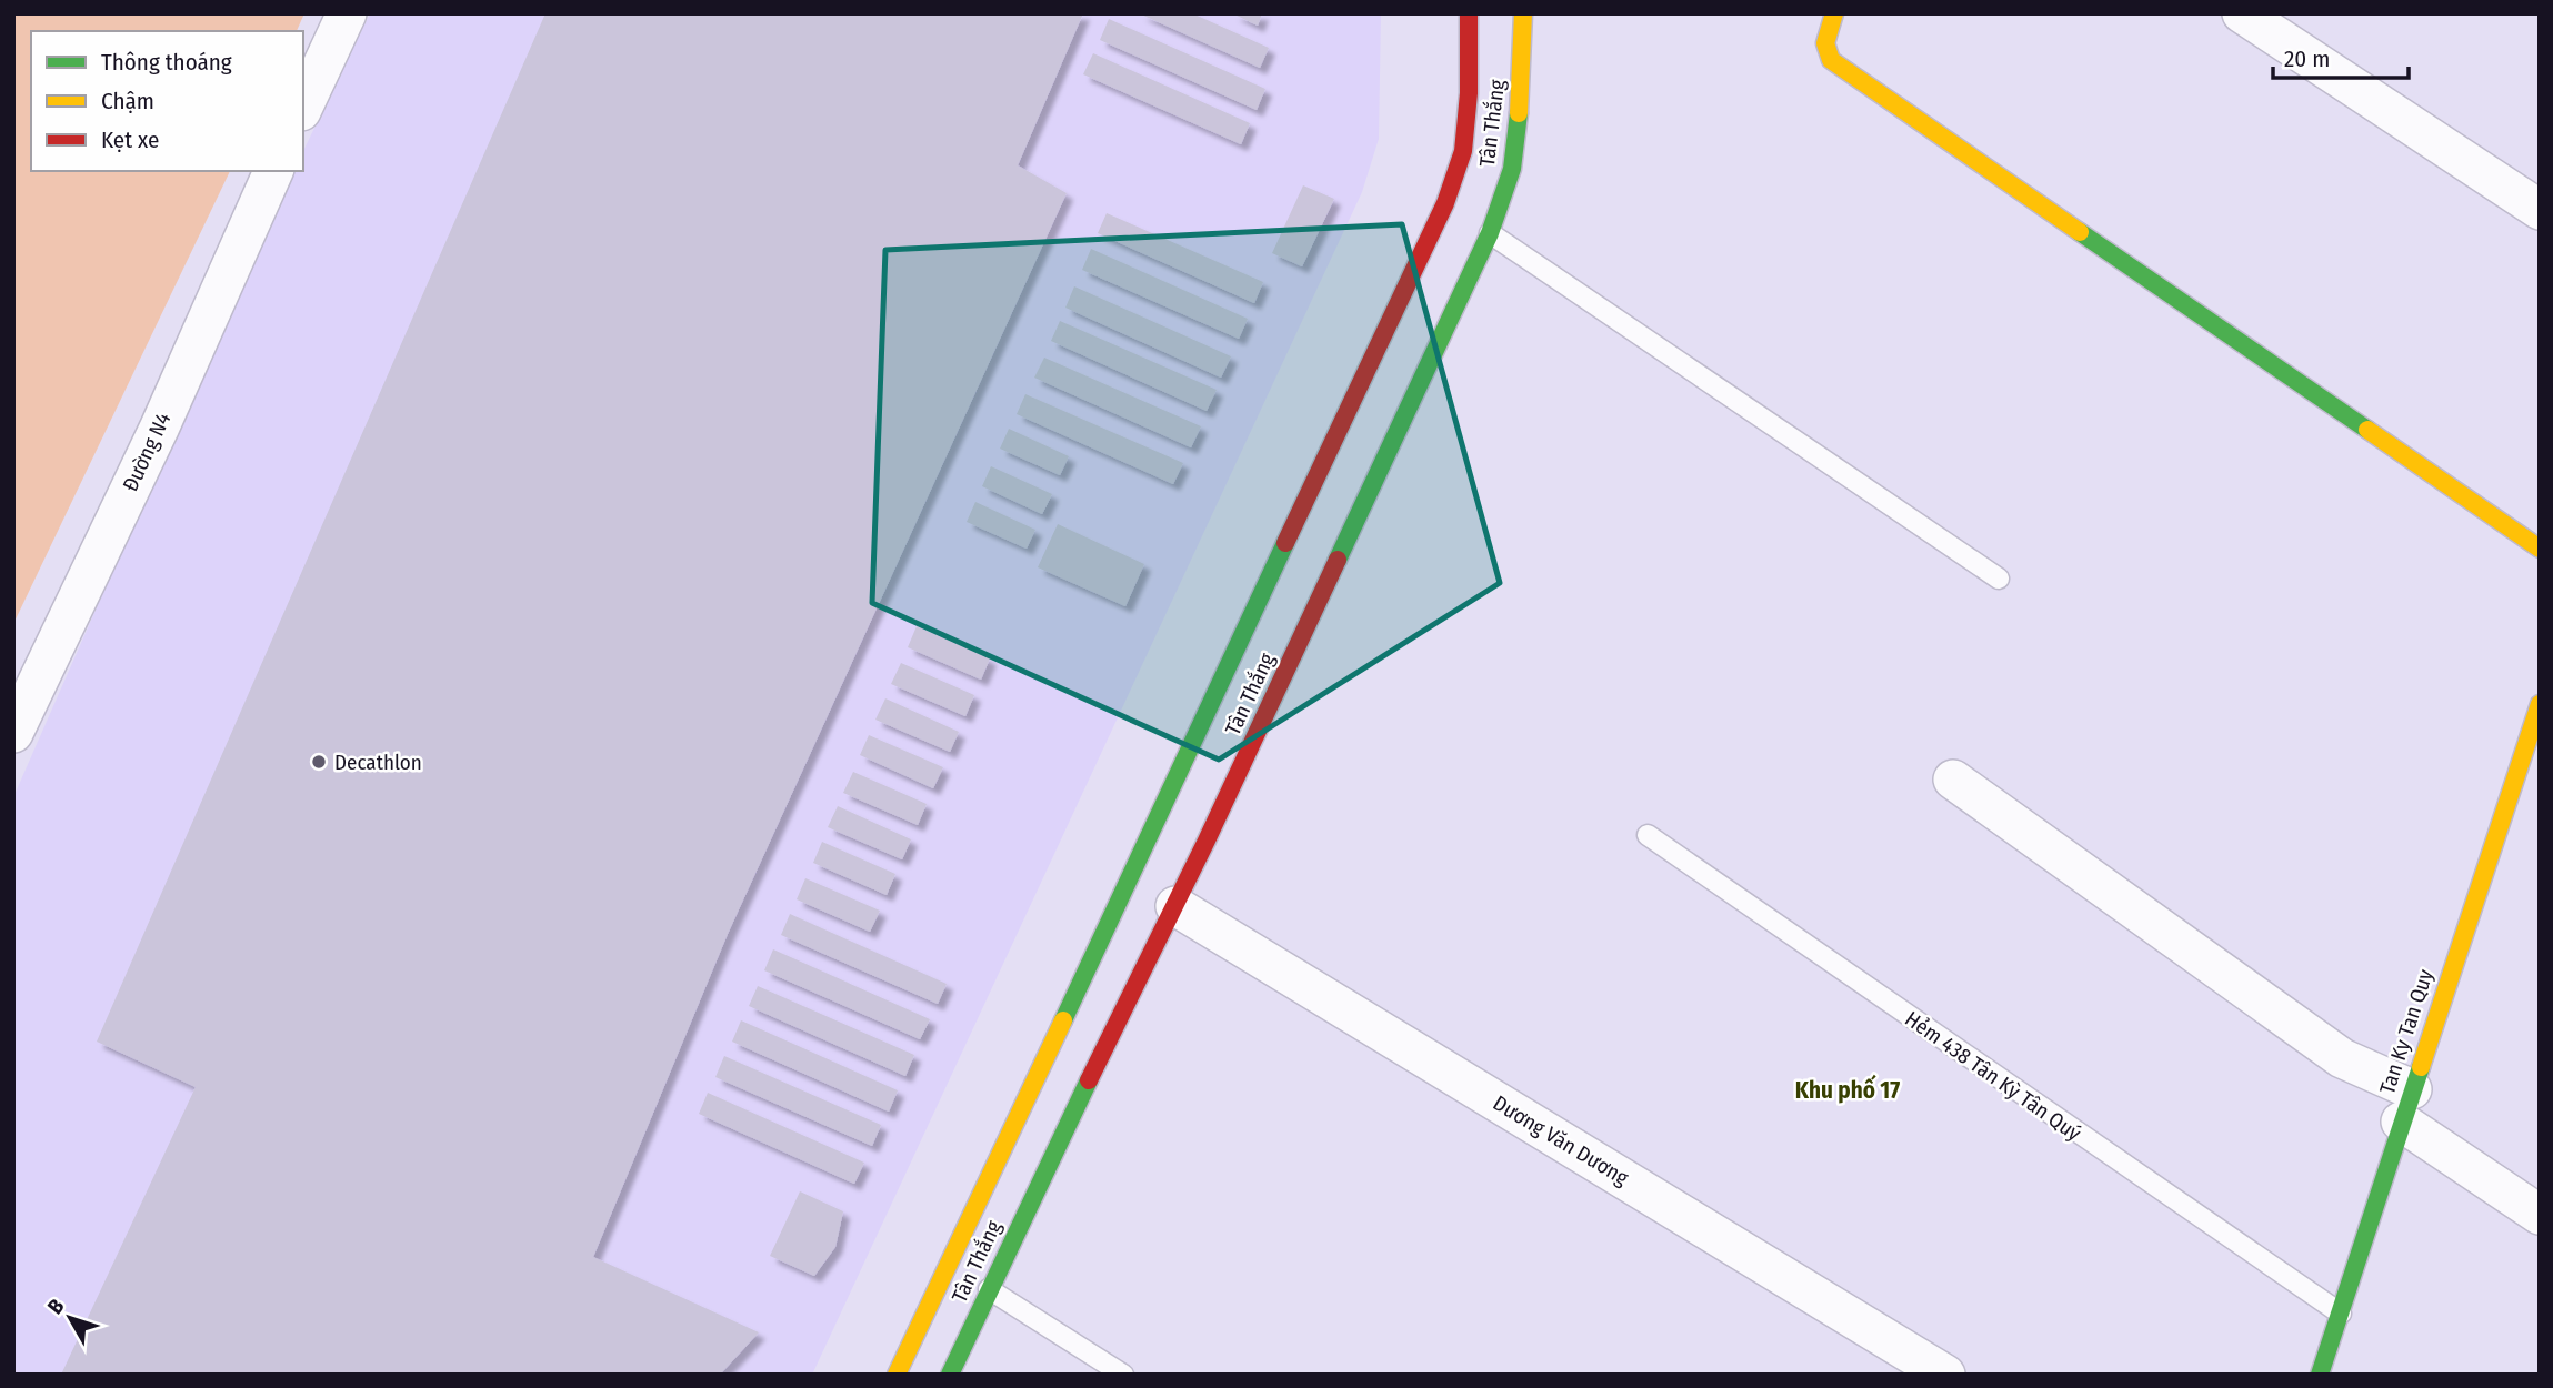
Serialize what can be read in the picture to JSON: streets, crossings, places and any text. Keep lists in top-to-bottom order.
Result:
{
  "streets": {
    "street": [
      "Tân Thắng",
      "Đường N4",
      "Tan Ky Tan Quy",
      "Dương Văn Dương"
    ],
    "lane": ["Hẻm 438 Tân Kỳ Tân Quý"]
  },
  "crossings": [
    ["Tân Thắng", "Dương Văn Dương"],
    ["Tan Ky Tan Quy", "Hẻm 438 Tân Kỳ Tân Quý"]
  ],
  "districts": ["Khu phố 17"],
  "places": ["Decathlon"],
  "legend": ["Thông thoáng", "Chậm", "Kẹt xe"],
  "scale_bar": "20 m",
  "north": "top left"
}
